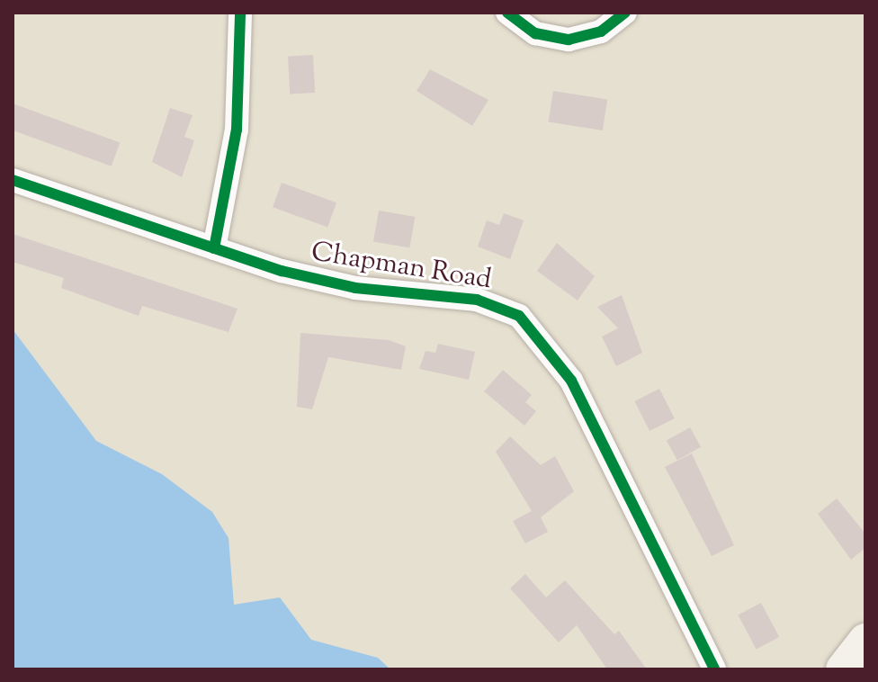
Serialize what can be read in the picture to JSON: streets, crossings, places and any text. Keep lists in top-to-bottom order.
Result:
{
  "streets": {
    "street": ["Chapman Road"]
  }
}
